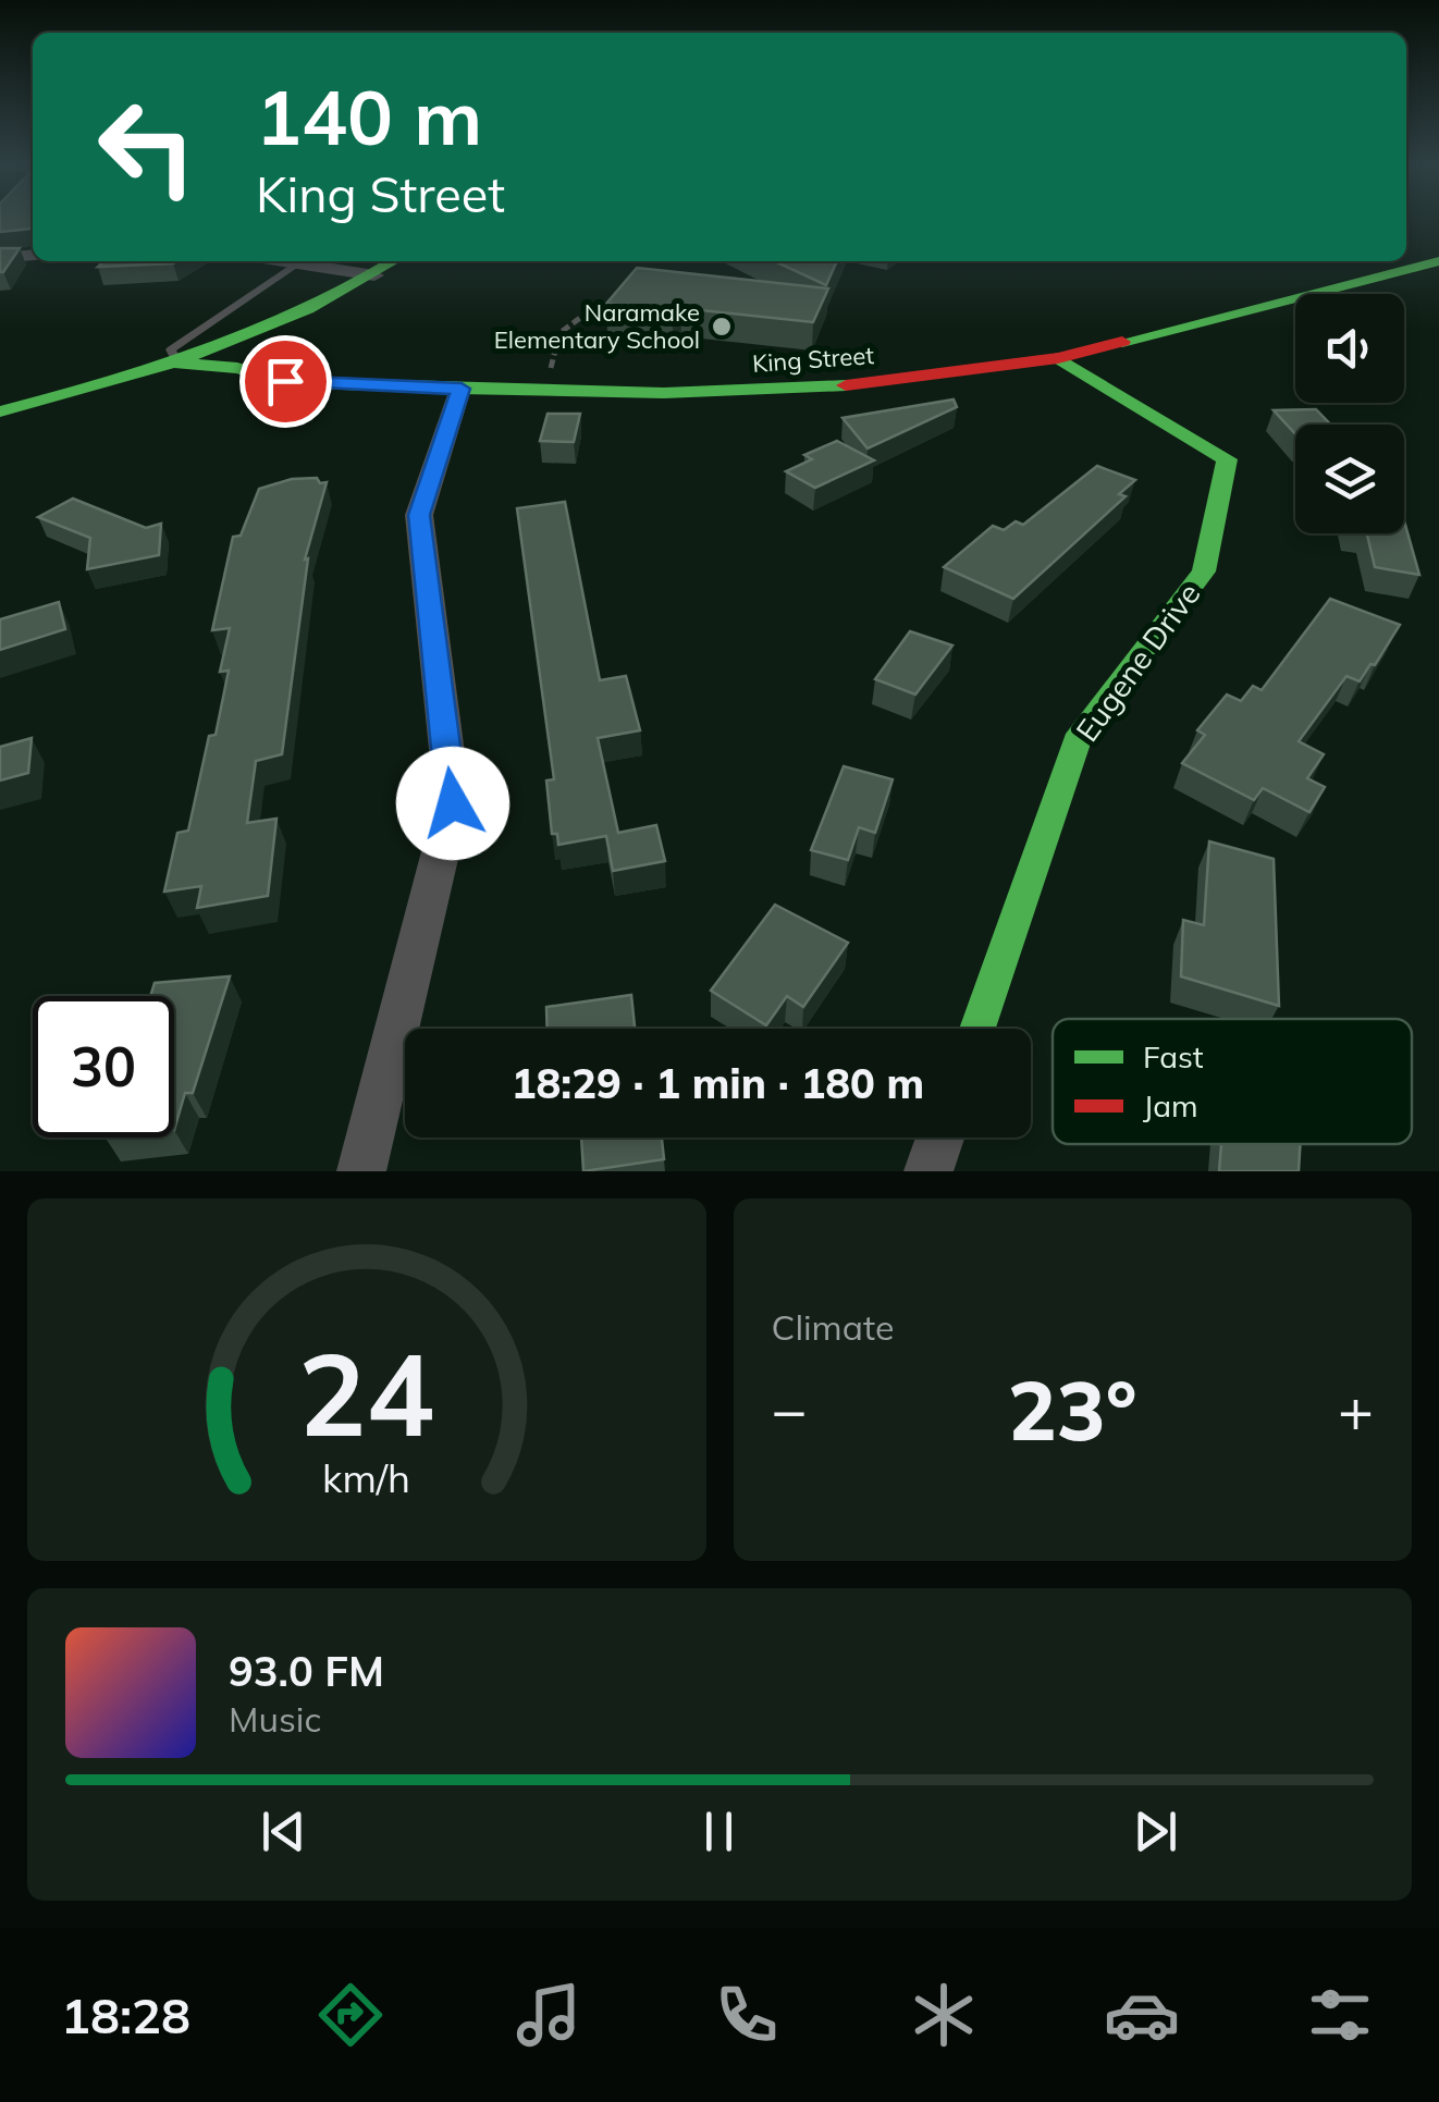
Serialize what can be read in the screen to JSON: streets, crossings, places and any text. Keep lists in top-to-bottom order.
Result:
{
  "streets": {
    "street": ["King Street", "Eugene Drive"]
  },
  "crossings": [
    ["King Street", "Eugene Drive"]
  ],
  "places": ["Naramake Elementary School"],
  "legend": ["Fast", "Jam"],
  "page": {
    "turn": ["140 m", "King Street"],
    "limit": "30",
    "trip": "18:29 · 1 min · 180 m",
    "tile": "Climate",
    "heat": ["−", "23°", "+"],
    "song": ["93.0 FM", "Music"],
    "tabs": "18:28",
    "gauge": ["24", "km/h"]
  }
}
